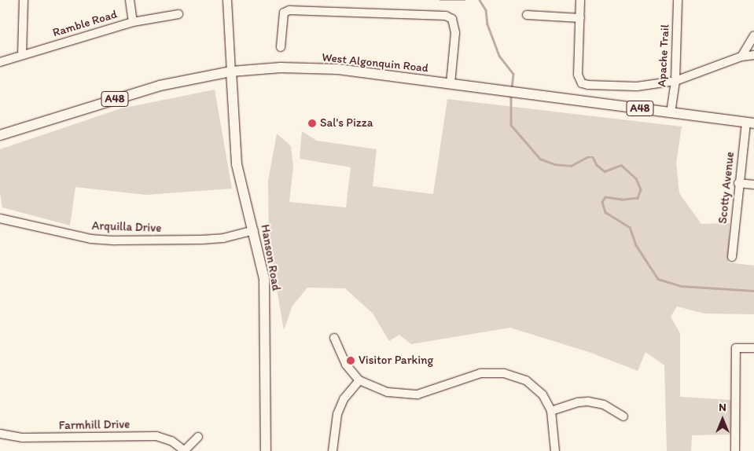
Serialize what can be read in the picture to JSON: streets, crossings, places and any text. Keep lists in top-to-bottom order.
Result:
{
  "streets": {
    "main road": ["West Algonquin Road", "A48", "Hanson Road"],
    "street": [
      "Ramble Road",
      "Apache Trail",
      "Scotty Avenue",
      "Arquilla Drive",
      "Farmhill Drive"
    ]
  },
  "crossings": [
    ["Apache Trail", "West Algonquin Road"],
    ["West Algonquin Road", "Scotty Avenue"],
    ["West Algonquin Road", "Hanson Road"],
    ["Arquilla Drive", "Hanson Road"]
  ],
  "places": ["Sal's Pizza", "Visitor Parking"],
  "north": "top"
}
